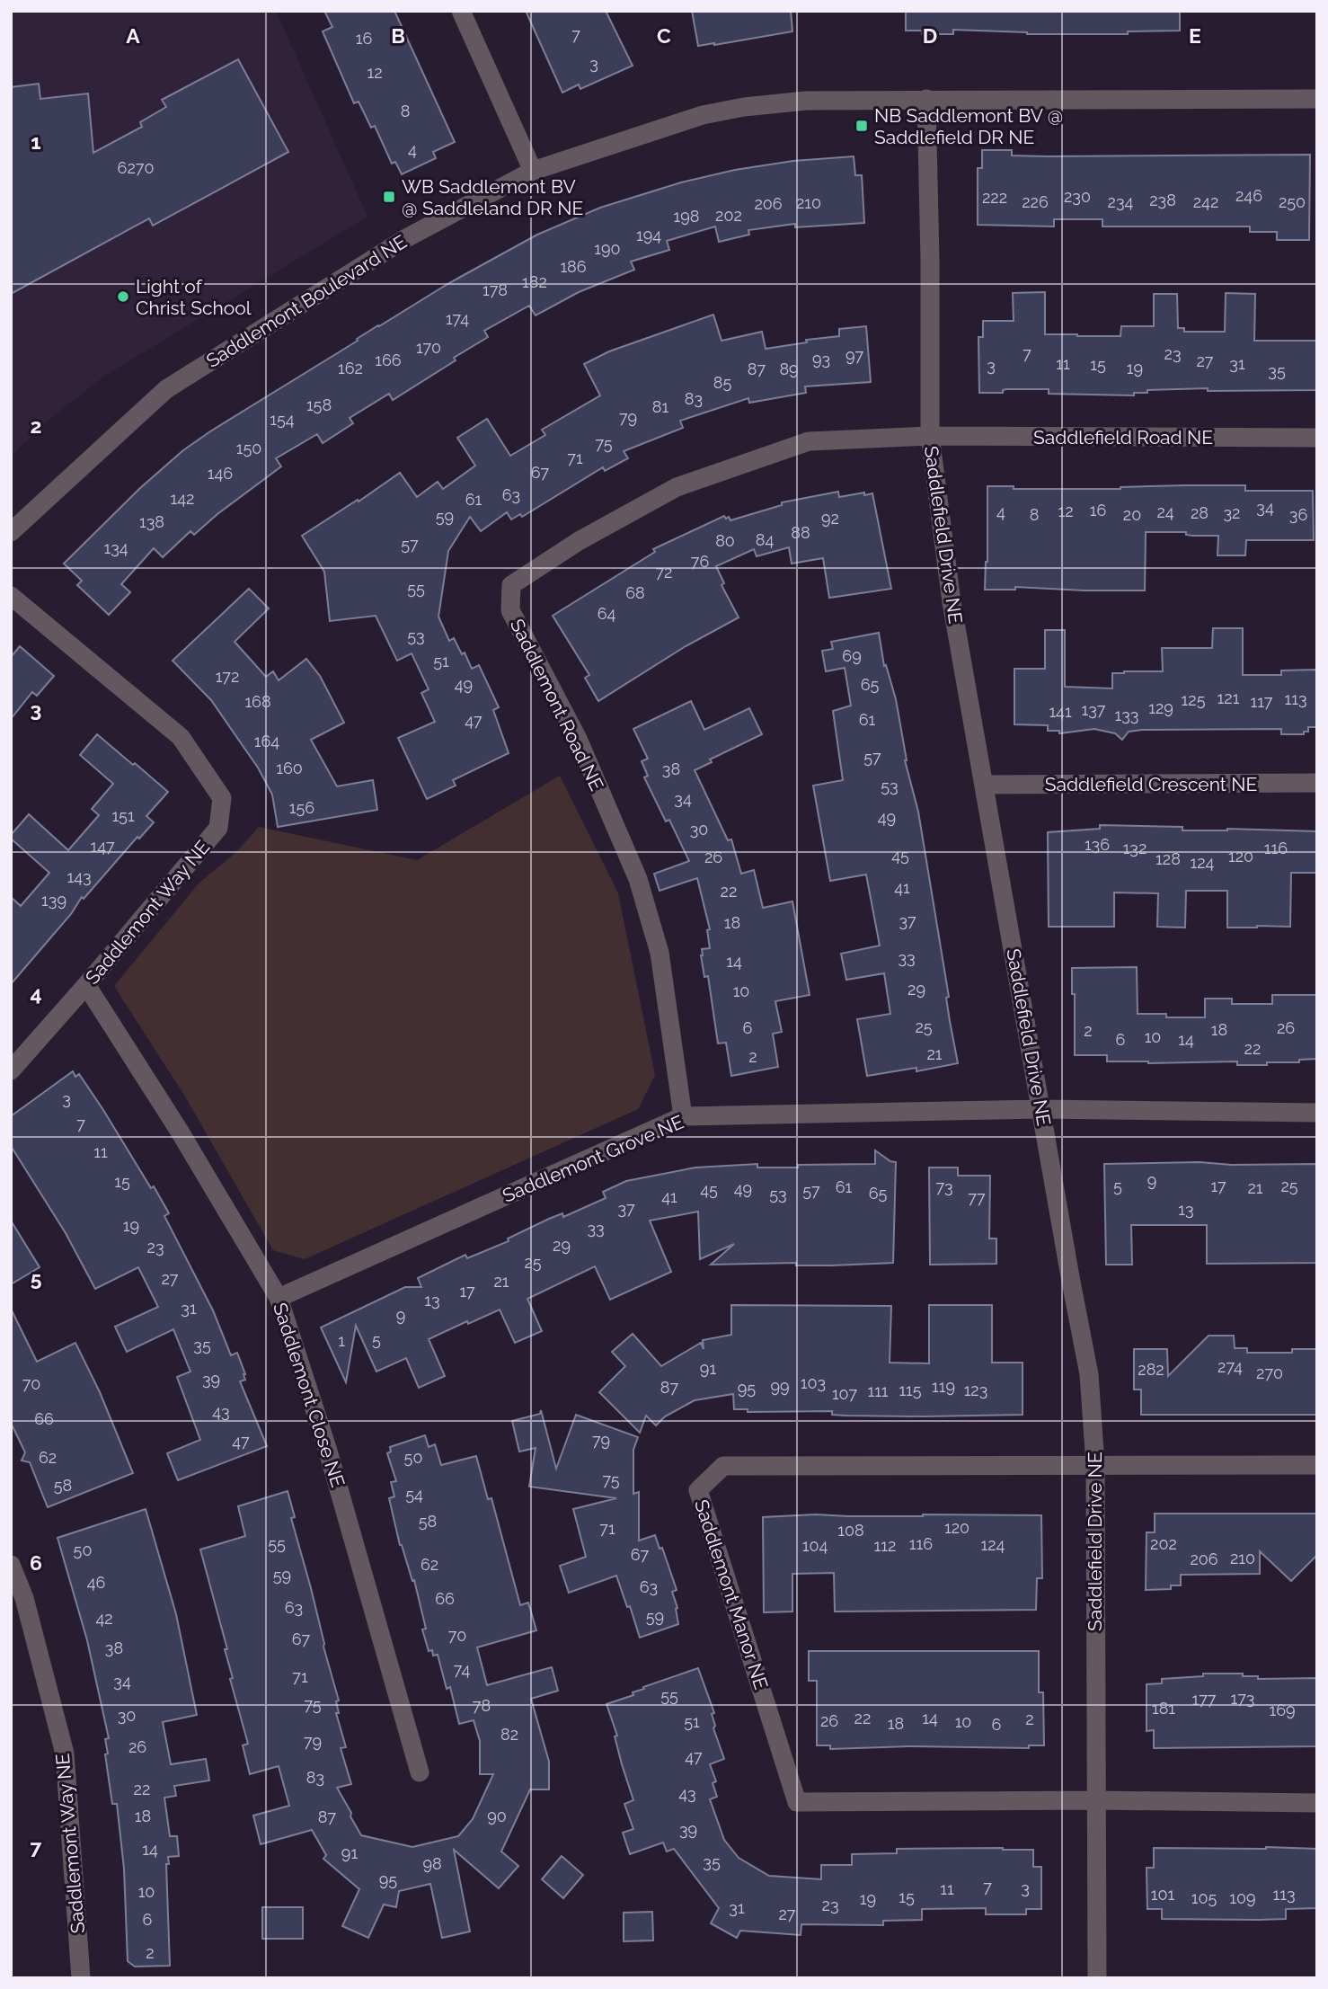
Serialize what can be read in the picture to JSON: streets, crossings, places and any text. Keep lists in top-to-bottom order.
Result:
{
  "streets": {
    "street": [
      "Saddlemont Boulevard NE",
      "Saddlefield Road NE",
      "Saddlefield Drive NE",
      "Saddlemont Road NE",
      "Saddlefield Crescent NE",
      "Saddlemont Way NE",
      "Saddlemont Grove NE",
      "Saddlemont Close NE",
      "Saddlemont Manor NE"
    ]
  },
  "crossings": [
    ["Saddlemont Boulevard NE", "Saddlefield Drive NE"],
    ["Saddlefield Road NE", "Saddlefield Drive NE"],
    ["Saddlefield Road NE", "Saddlemont Road NE"],
    ["Saddlefield Drive NE", "Saddlemont Road NE"],
    ["Saddlefield Drive NE", "Saddlefield Crescent NE"],
    ["Saddlefield Drive NE", "Saddlemont Grove NE"],
    ["Saddlefield Drive NE", "Saddlemont Manor NE"],
    ["Saddlemont Road NE", "Saddlemont Grove NE"],
    ["Saddlemont Way NE", "Saddlemont Close NE"],
    ["Saddlemont Grove NE", "Saddlemont Close NE"]
  ],
  "places": {
    "transit": ["NB Saddlemont BV @ Saddlefield DR NE", "WB Saddlemont BV @ Saddleland DR NE"],
    "other": ["Light of Christ School"]
  },
  "house_numbers": [
    "7",
    "16",
    "3",
    "12",
    "8",
    "4",
    "6270",
    "246",
    "230",
    "222",
    "238",
    "226",
    "234",
    "242",
    "250",
    "210",
    "206",
    "202",
    "198",
    "194",
    "190",
    "186",
    "182",
    "178",
    "174",
    "170",
    "7",
    "23",
    "97",
    "93",
    "166",
    "27",
    "11",
    "31",
    "15",
    "3",
    "162",
    "19",
    "87",
    "89",
    "35",
    "85",
    "83",
    "158",
    "81",
    "79",
    "154",
    "75",
    "150",
    "71",
    "67",
    "146",
    "63",
    "142",
    "61",
    "34",
    "16",
    "12",
    "4",
    "24",
    "28",
    "32",
    "8",
    "20",
    "36",
    "59",
    "92",
    "138",
    "88",
    "84",
    "80",
    "57",
    "134",
    "76",
    "72",
    "55",
    "68",
    "64",
    "53",
    "69",
    "51",
    "172",
    "49",
    "65",
    "121",
    "113",
    "125",
    "168",
    "117",
    "129",
    "137",
    "141",
    "133",
    "61",
    "47",
    "164",
    "57",
    "160",
    "38",
    "53",
    "34",
    "156",
    "151",
    "49",
    "30",
    "136",
    "147",
    "132",
    "116",
    "45",
    "120",
    "26",
    "128",
    "124",
    "143",
    "41",
    "22",
    "139",
    "37",
    "18",
    "33",
    "14",
    "29",
    "10",
    "25",
    "6",
    "26",
    "18",
    "2",
    "10",
    "6",
    "14",
    "22",
    "21",
    "2",
    "3",
    "7",
    "11",
    "9",
    "15",
    "5",
    "17",
    "25",
    "61",
    "73",
    "21",
    "49",
    "45",
    "57",
    "65",
    "53",
    "41",
    "77",
    "37",
    "13",
    "19",
    "33",
    "29",
    "23",
    "25",
    "27",
    "21",
    "17",
    "13",
    "31",
    "9",
    "5",
    "1",
    "35",
    "274",
    "91",
    "282",
    "270",
    "39",
    "103",
    "70",
    "99",
    "119",
    "87",
    "95",
    "115",
    "123",
    "111",
    "107",
    "43",
    "66",
    "79",
    "47",
    "62",
    "50",
    "75",
    "58",
    "54",
    "58",
    "120",
    "71",
    "108",
    "55",
    "116",
    "202",
    "124",
    "104",
    "112",
    "50",
    "67",
    "210",
    "206",
    "62",
    "59",
    "46",
    "63",
    "66",
    "63",
    "59",
    "42",
    "70",
    "67",
    "38",
    "74",
    "71",
    "34",
    "55",
    "173",
    "177",
    "75",
    "78",
    "181",
    "169",
    "30",
    "22",
    "14",
    "2",
    "26",
    "51",
    "10",
    "18",
    "6",
    "82",
    "79",
    "26",
    "47",
    "83",
    "22",
    "43",
    "18",
    "90",
    "87",
    "39",
    "14",
    "91",
    "35",
    "98",
    "95",
    "7",
    "3",
    "11",
    "10",
    "101",
    "113",
    "15",
    "105",
    "109",
    "19",
    "23",
    "31",
    "27",
    "6",
    "2"
  ],
  "grid": {
    "columns": [
      "A",
      "B",
      "C",
      "D",
      "E"
    ],
    "rows": [
      "1",
      "2",
      "3",
      "4",
      "5",
      "6",
      "7"
    ]
  }
}
